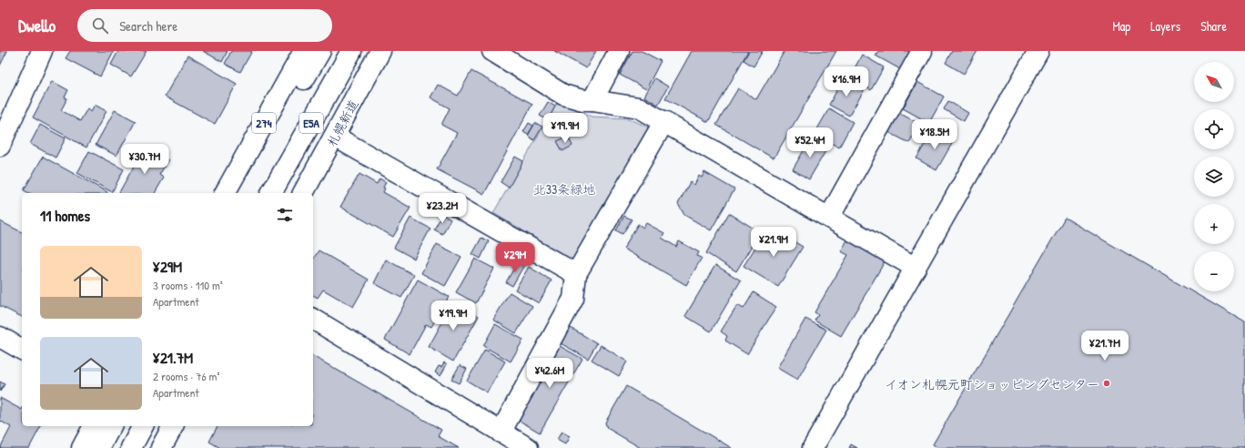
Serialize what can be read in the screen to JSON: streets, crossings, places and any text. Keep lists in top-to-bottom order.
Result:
{
  "streets": {
    "main road": ["274", "E5A", "札幌新道"]
  },
  "crossings": [
    ["274", "E5A"]
  ],
  "parks": ["北33条緑地"],
  "places": ["イオン札幌元町ショッピングセンター"],
  "north": "top left",
  "page": {
    "header": "Dwello",
    "search": "Search here",
    "nav": ["Map", "Layers", "Share"],
    "map_buttons": ["+", "−"],
    "price": [
      "¥16.9M",
      "¥19.9M",
      "¥18.5M",
      "¥52.4M",
      "¥30.7M",
      "¥23.2M",
      "¥21.9M",
      "¥29M",
      "¥19.9M",
      "¥21.7M",
      "¥42.6M"
    ],
    "heading": "11 homes",
    "list": [
      {
        "name": "¥29M",
        "note": "3 rooms · 110 m² · Apartment"
      },
      {
        "name": "¥21.7M",
        "note": "2 rooms · 76 m² · Apartment"
      }
    ]
  }
}
